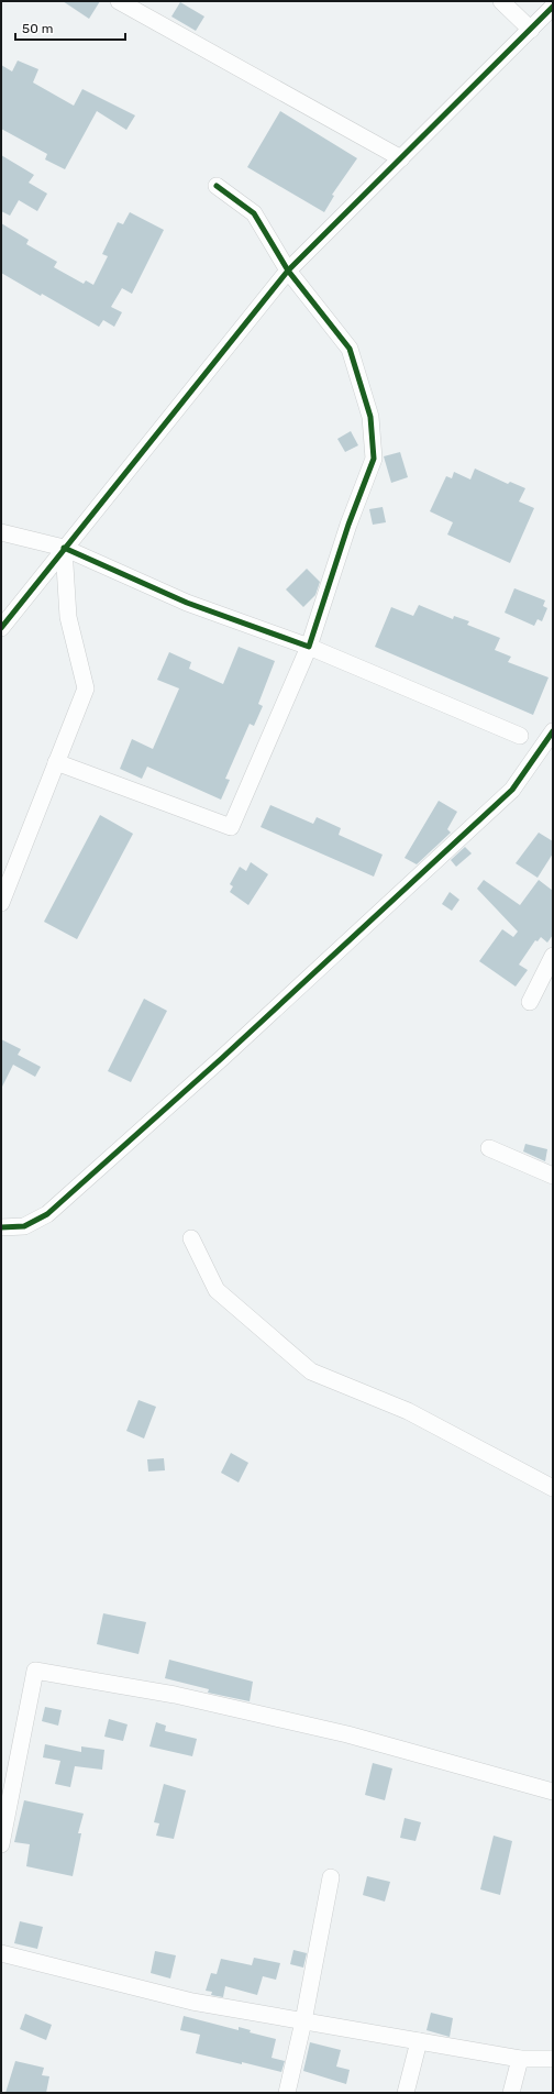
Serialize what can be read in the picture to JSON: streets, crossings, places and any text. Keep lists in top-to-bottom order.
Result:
{
  "scale_bar": "50 m"
}
